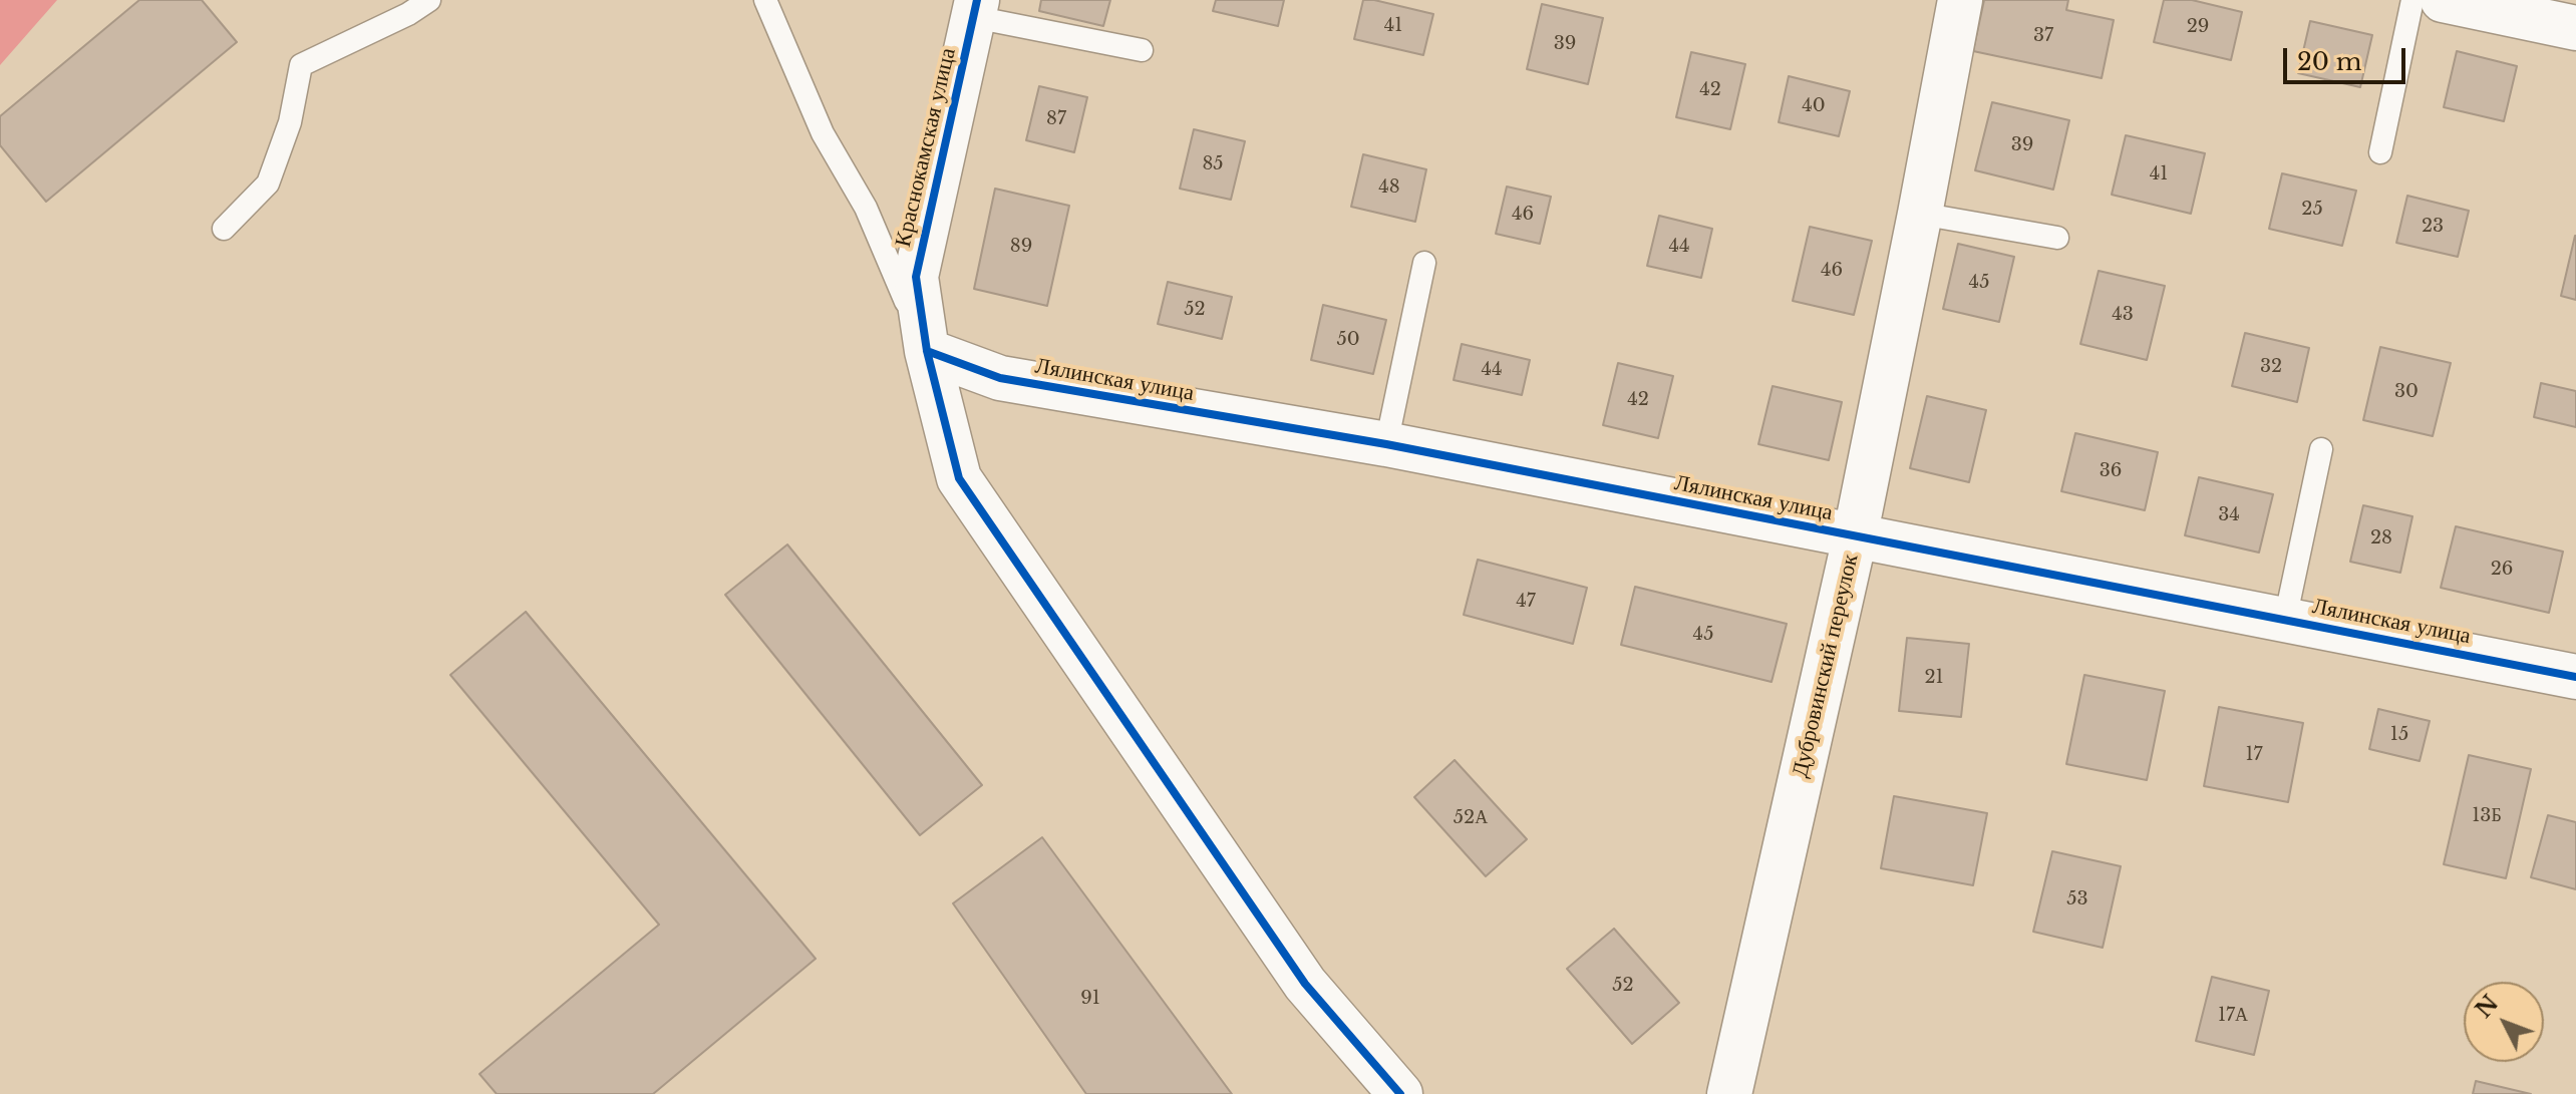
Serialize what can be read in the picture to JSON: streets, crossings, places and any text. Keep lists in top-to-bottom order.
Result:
{
  "streets": {
    "street": ["Краснокамская улица", "Лялинская улица", "Дубровинский переулок"]
  },
  "crossings": [
    ["Краснокамская улица", "Лялинская улица"],
    ["Лялинская улица", "Дубровинский переулок"]
  ],
  "house_numbers": [
    "41",
    "29",
    "37",
    "39",
    "42",
    "40",
    "87",
    "39",
    "85",
    "41",
    "48",
    "25",
    "46",
    "23",
    "89",
    "44",
    "46",
    "45",
    "52",
    "43",
    "50",
    "32",
    "44",
    "30",
    "42",
    "36",
    "34",
    "28",
    "26",
    "47",
    "45",
    "21",
    "15",
    "17",
    "13Б",
    "52А",
    "53",
    "52",
    "91",
    "17А"
  ],
  "scale_bar": "20 m",
  "north": "top left"
}
